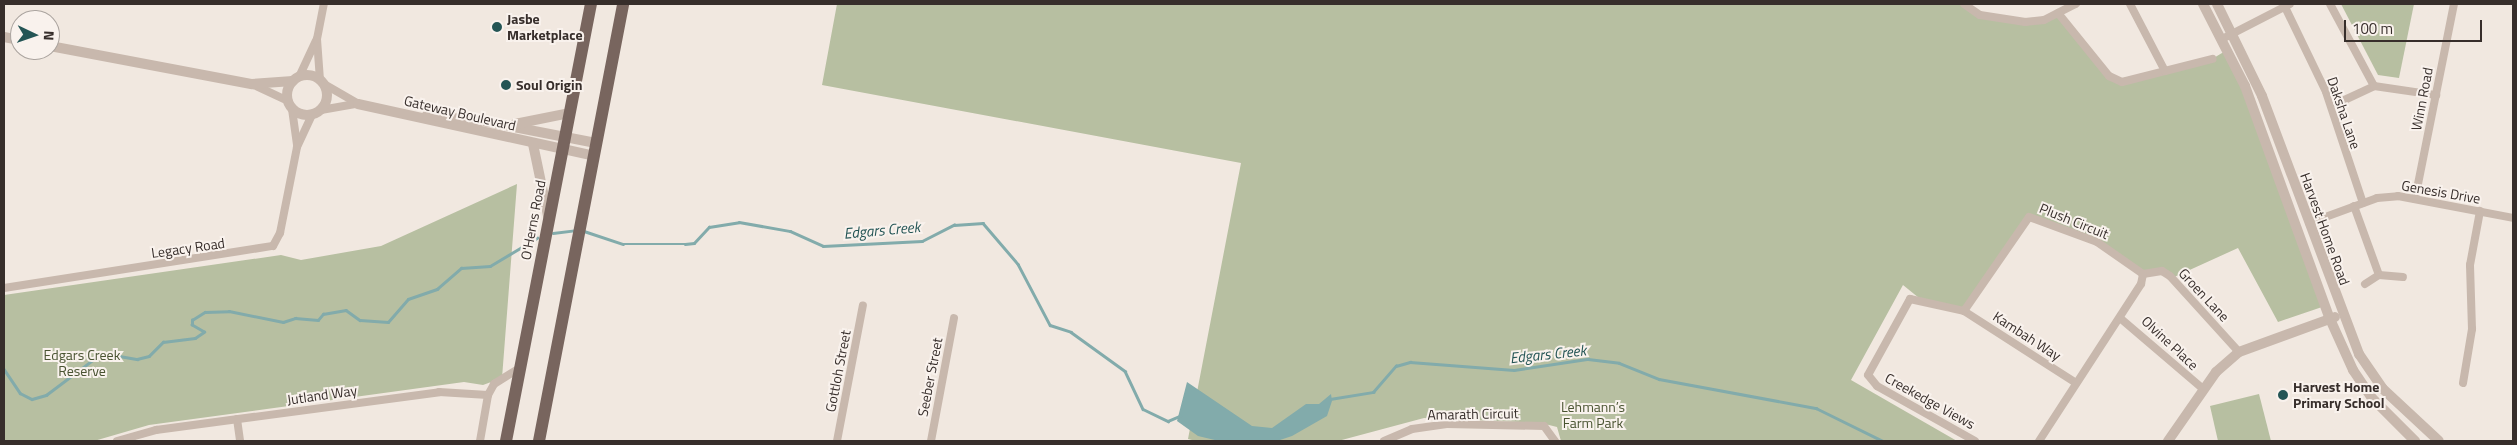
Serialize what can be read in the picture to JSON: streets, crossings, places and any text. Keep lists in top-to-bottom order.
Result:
{
  "streets": {
    "main road": ["O'Herns Road"],
    "street": [
      "Winn Road",
      "Gateway Boulevard",
      "Daksha Lane",
      "Genesis Drive",
      "Plush Circuit",
      "Harvest Home Road",
      "Legacy Road",
      "Groen Lane",
      "Kambah Way",
      "Olvine Place",
      "Gottloh Street",
      "Seeber Street",
      "Jutland Way",
      "Creekedge Views",
      "Amarath Circuit"
    ]
  },
  "crossings": [
    ["Winn Road", "Genesis Drive"],
    ["Gateway Boulevard", "O'Herns Road"],
    ["Gateway Boulevard", "Legacy Road"],
    ["Daksha Lane", "Genesis Drive"],
    ["Genesis Drive", "Harvest Home Road"],
    ["Plush Circuit", "Groen Lane"],
    ["Plush Circuit", "Kambah Way"],
    ["Plush Circuit", "Creekedge Views"],
    ["Kambah Way", "Creekedge Views"]
  ],
  "water": ["Edgars Creek"],
  "parks": ["Edgars Creek Reserve", "Lehmann’s Farm Park"],
  "places": ["Jasbe Marketplace", "Soul Origin", "Harvest Home Primary School"],
  "scale_bar": "100 m",
  "north": "right"
}
